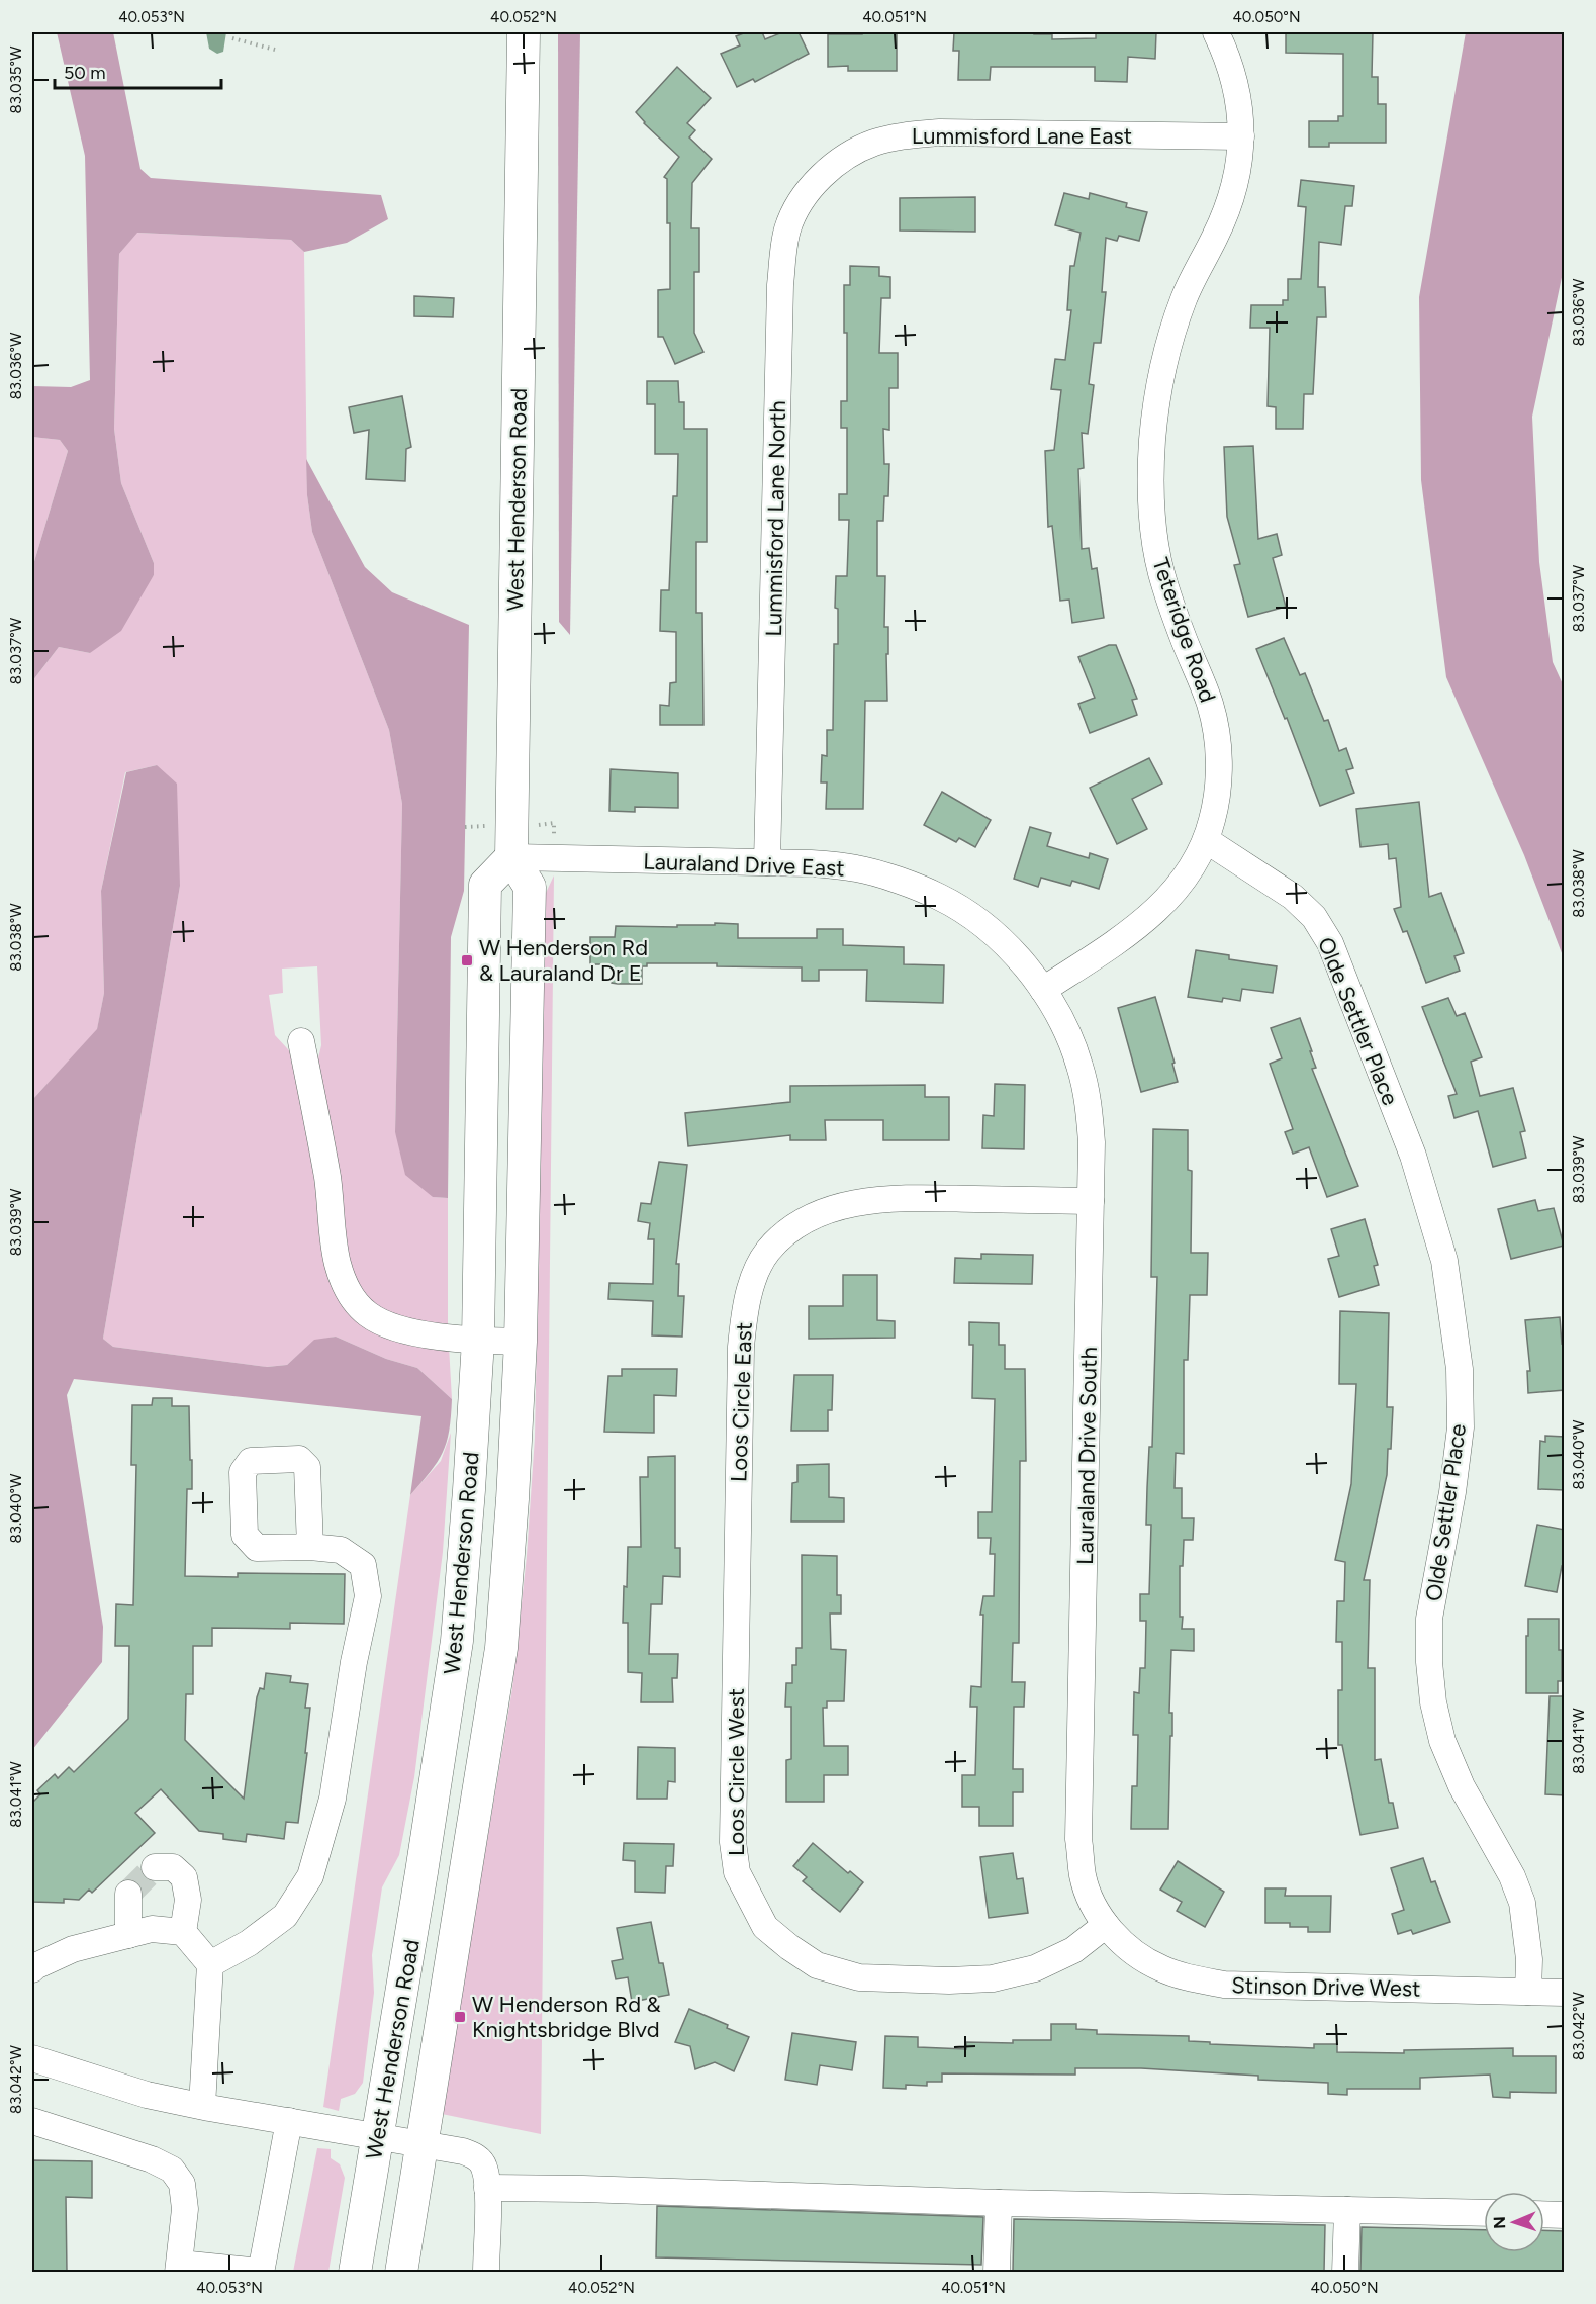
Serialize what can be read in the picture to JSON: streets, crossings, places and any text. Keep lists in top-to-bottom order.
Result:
{
  "streets": {
    "main road": ["West Henderson Road"],
    "street": [
      "Lummisford Lane East",
      "Lummisford Lane North",
      "Teteridge Road",
      "Lauraland Drive East",
      "Olde Settler Place",
      "Loos Circle East",
      "Lauraland Drive South",
      "Loos Circle West",
      "Stinson Drive West"
    ]
  },
  "crossings": [
    ["Lummisford Lane East", "Lummisford Lane North"],
    ["Lummisford Lane East", "Teteridge Road"],
    ["West Henderson Road", "Lauraland Drive East"],
    ["Lummisford Lane North", "Lauraland Drive East"],
    ["Teteridge Road", "Lauraland Drive East"],
    ["Teteridge Road", "Olde Settler Place"],
    ["Teteridge Road", "Lauraland Drive South"],
    ["Lauraland Drive East", "Lauraland Drive South"],
    ["Olde Settler Place", "Stinson Drive West"],
    ["Loos Circle East", "Lauraland Drive South"],
    ["Loos Circle East", "Loos Circle West"],
    ["Lauraland Drive South", "Loos Circle West"],
    ["Lauraland Drive South", "Stinson Drive West"],
    ["Loos Circle West", "Stinson Drive West"]
  ],
  "places": {
    "transit": ["W Henderson Rd & Lauraland Dr E", "W Henderson Rd & Knightsbridge Blvd"]
  },
  "scale_bar": "50 m",
  "north": "left",
  "coordinates": [
    "40.053°N",
    "40.052°N",
    "40.051°N",
    "40.050°N",
    "83.035°W",
    "83.036°W",
    "83.037°W",
    "83.038°W",
    "83.039°W",
    "83.040°W",
    "83.041°W",
    "83.042°W"
  ]
}
